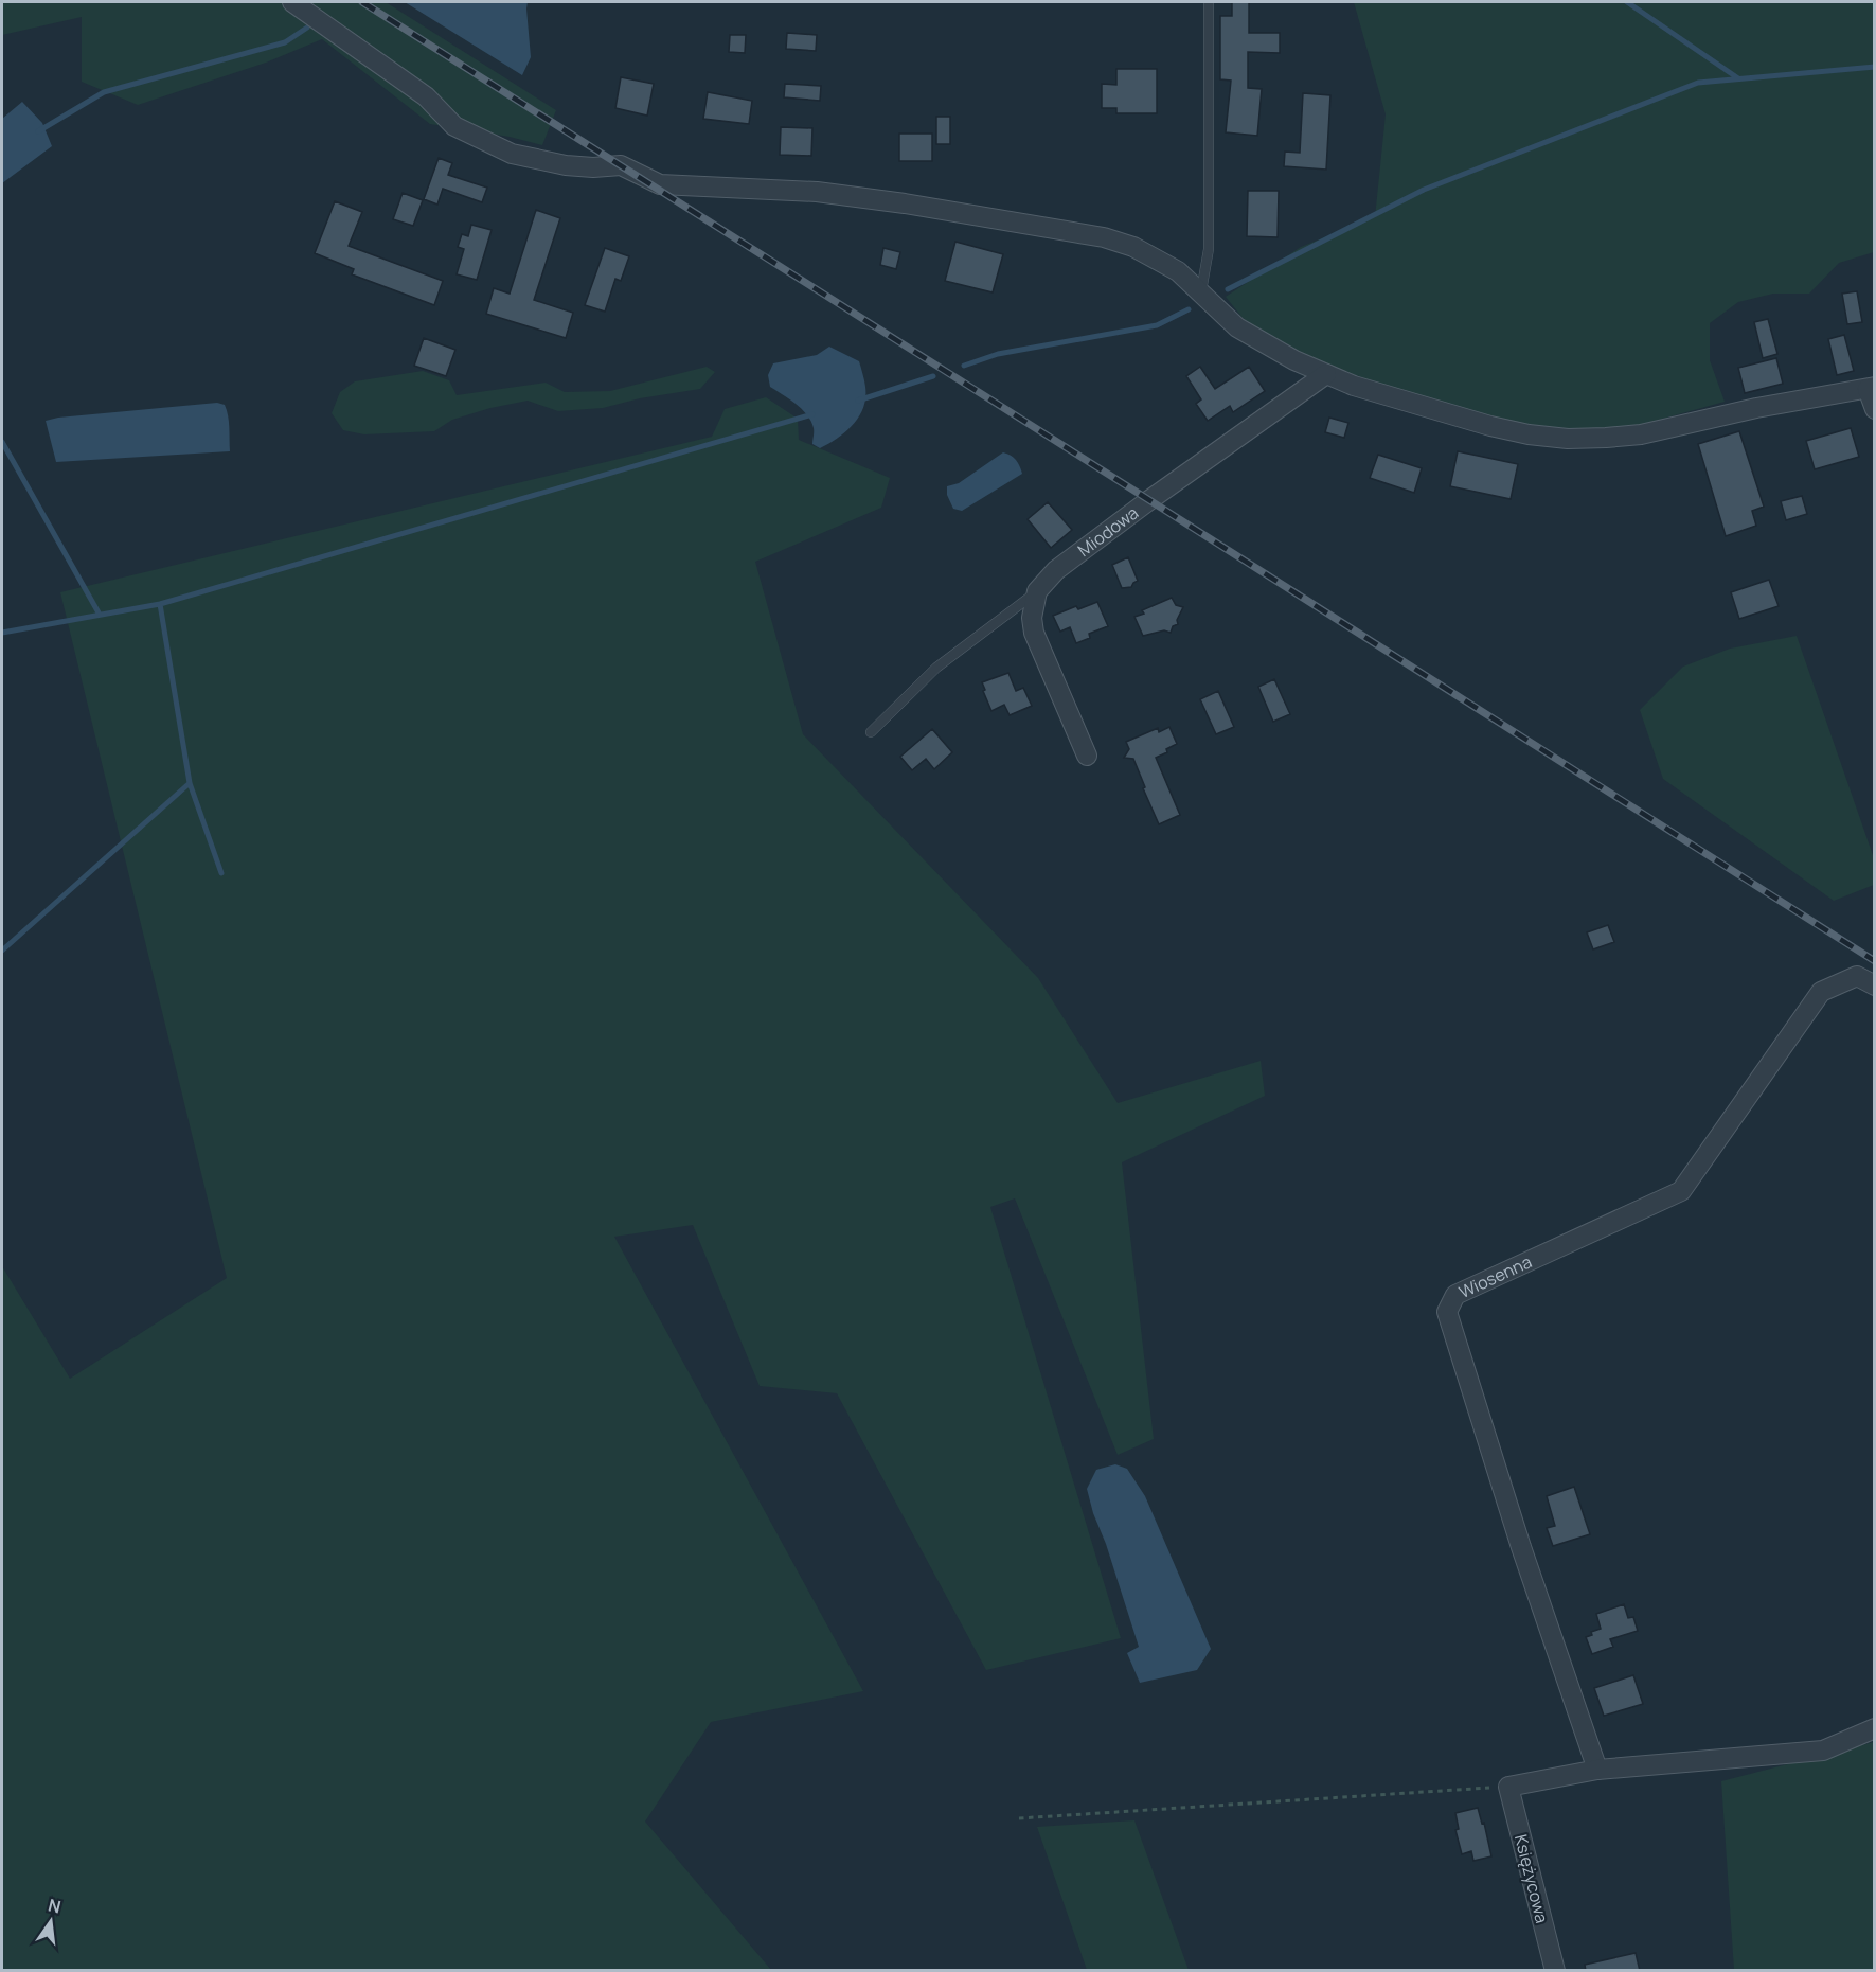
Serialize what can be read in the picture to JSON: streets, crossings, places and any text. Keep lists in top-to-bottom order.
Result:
{
  "streets": {
    "street": ["Miodowa", "Wiosenna", "Księżycowa"]
  },
  "north": "top"
}
